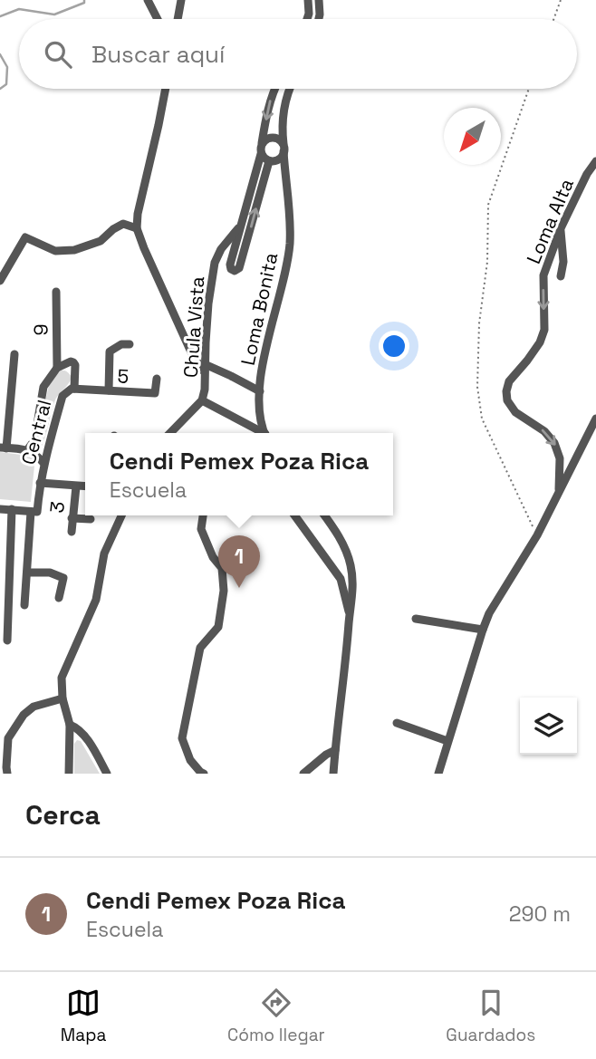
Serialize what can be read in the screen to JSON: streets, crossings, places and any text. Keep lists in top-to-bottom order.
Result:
{
  "streets": {
    "street": [
      "Loma Alta",
      "Loma Bonita",
      "Chula Vista",
      "9",
      "5",
      "Central",
      "3"
    ]
  },
  "crossings": [
    ["Loma Bonita", "Chula Vista"],
    ["9", "Central"],
    ["5", "Central"]
  ],
  "north": "bottom left",
  "page": {
    "search": "Buscar aquí",
    "popup": ["Cendi Pemex Poza Rica", "Escuela"],
    "pins": "1",
    "heading": "Cerca",
    "list": [
      {
        "mark": "1",
        "name": "Cendi Pemex Poza Rica",
        "note": "Escuela",
        "value": "290 m"
      }
    ],
    "nav": ["Mapa", "Cómo llegar", "Guardados"]
  }
}
